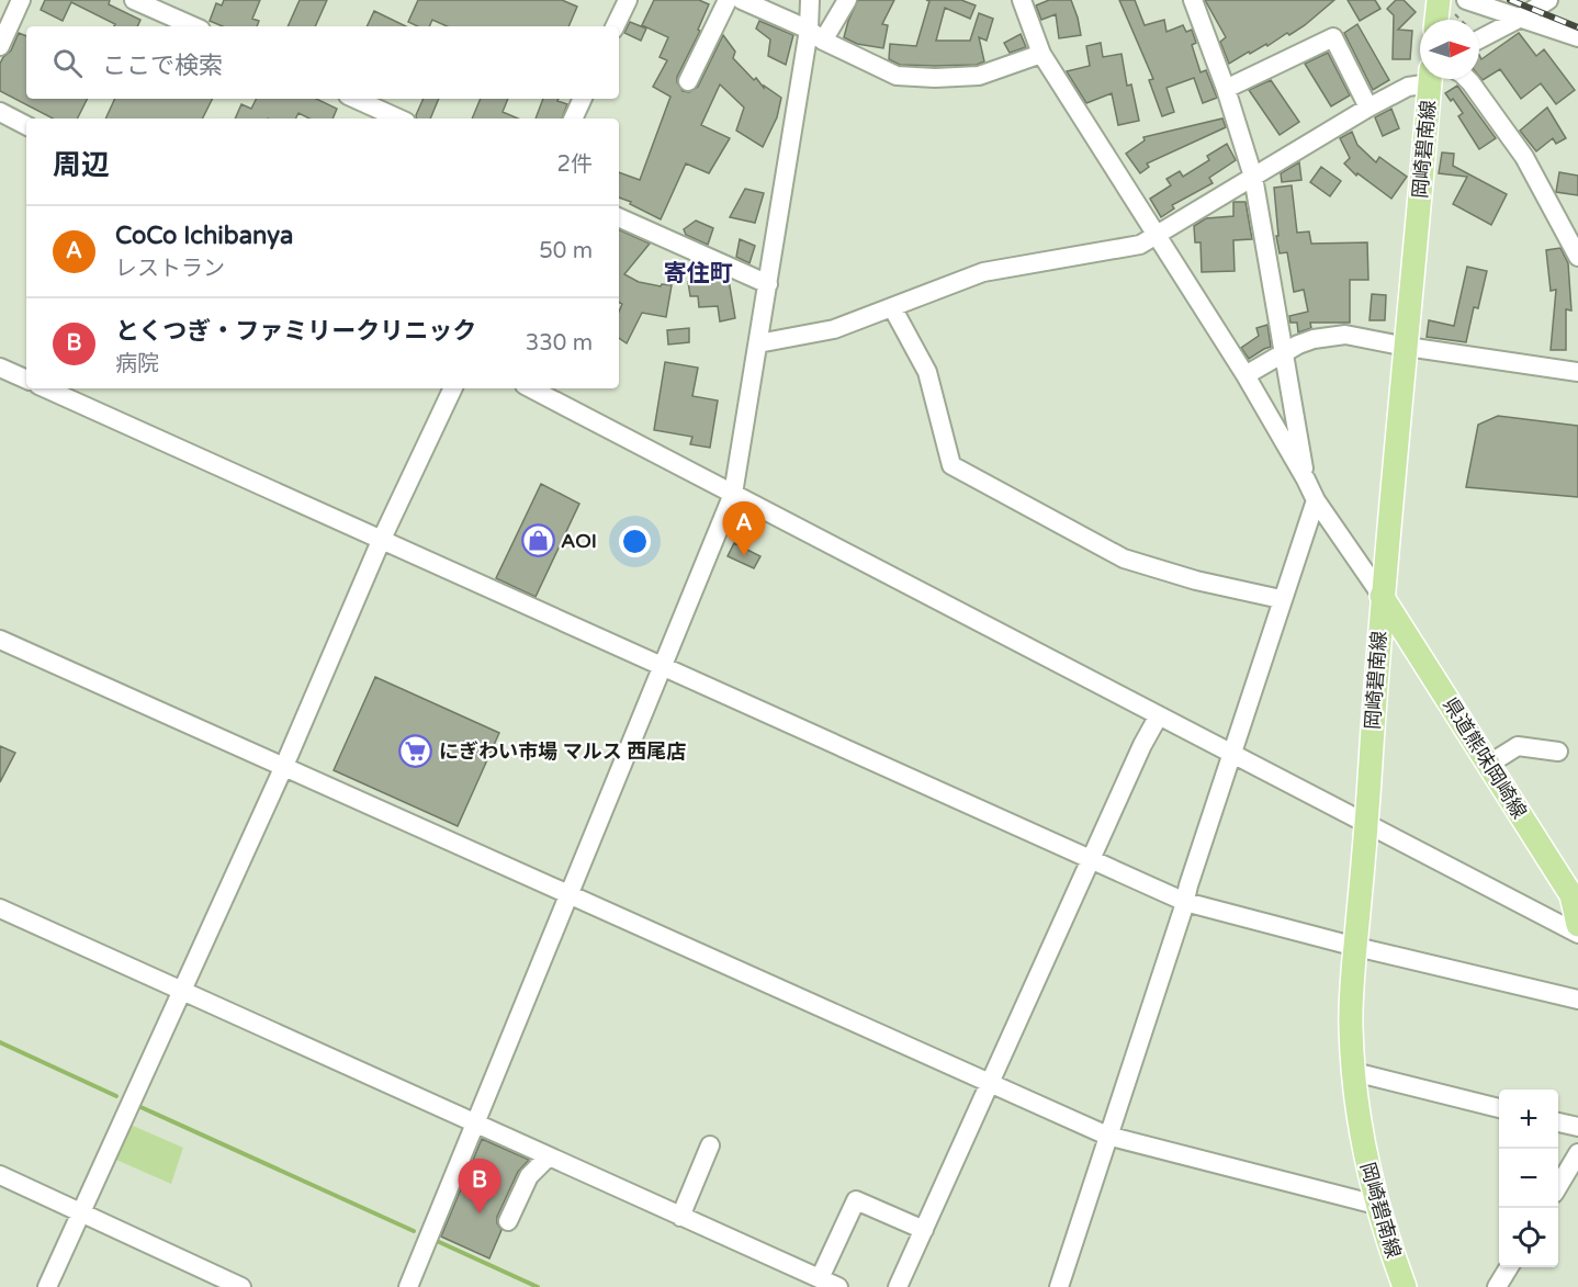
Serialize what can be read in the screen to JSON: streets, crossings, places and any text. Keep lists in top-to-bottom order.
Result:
{
  "streets": {
    "main road": ["岡崎碧南線", "県道熊味岡崎線"]
  },
  "crossings": [
    ["岡崎碧南線", "県道熊味岡崎線"]
  ],
  "districts": ["寄住町"],
  "places": {
    "shop": ["AOI"],
    "supermarket": ["にぎわい市場 マルス 西尾店"]
  },
  "north": "right",
  "page": {
    "search": "ここで検索",
    "heading": ["周辺", "2件"],
    "list": [
      {
        "mark": "A",
        "name": "CoCo Ichibanya",
        "note": "レストラン",
        "value": "50 m"
      },
      {
        "mark": "B",
        "name": "とくつぎ・ファミリークリニック",
        "note": "病院",
        "value": "330 m"
      }
    ],
    "pins": ["A", "B"],
    "map_buttons": ["+", "−"]
  }
}
